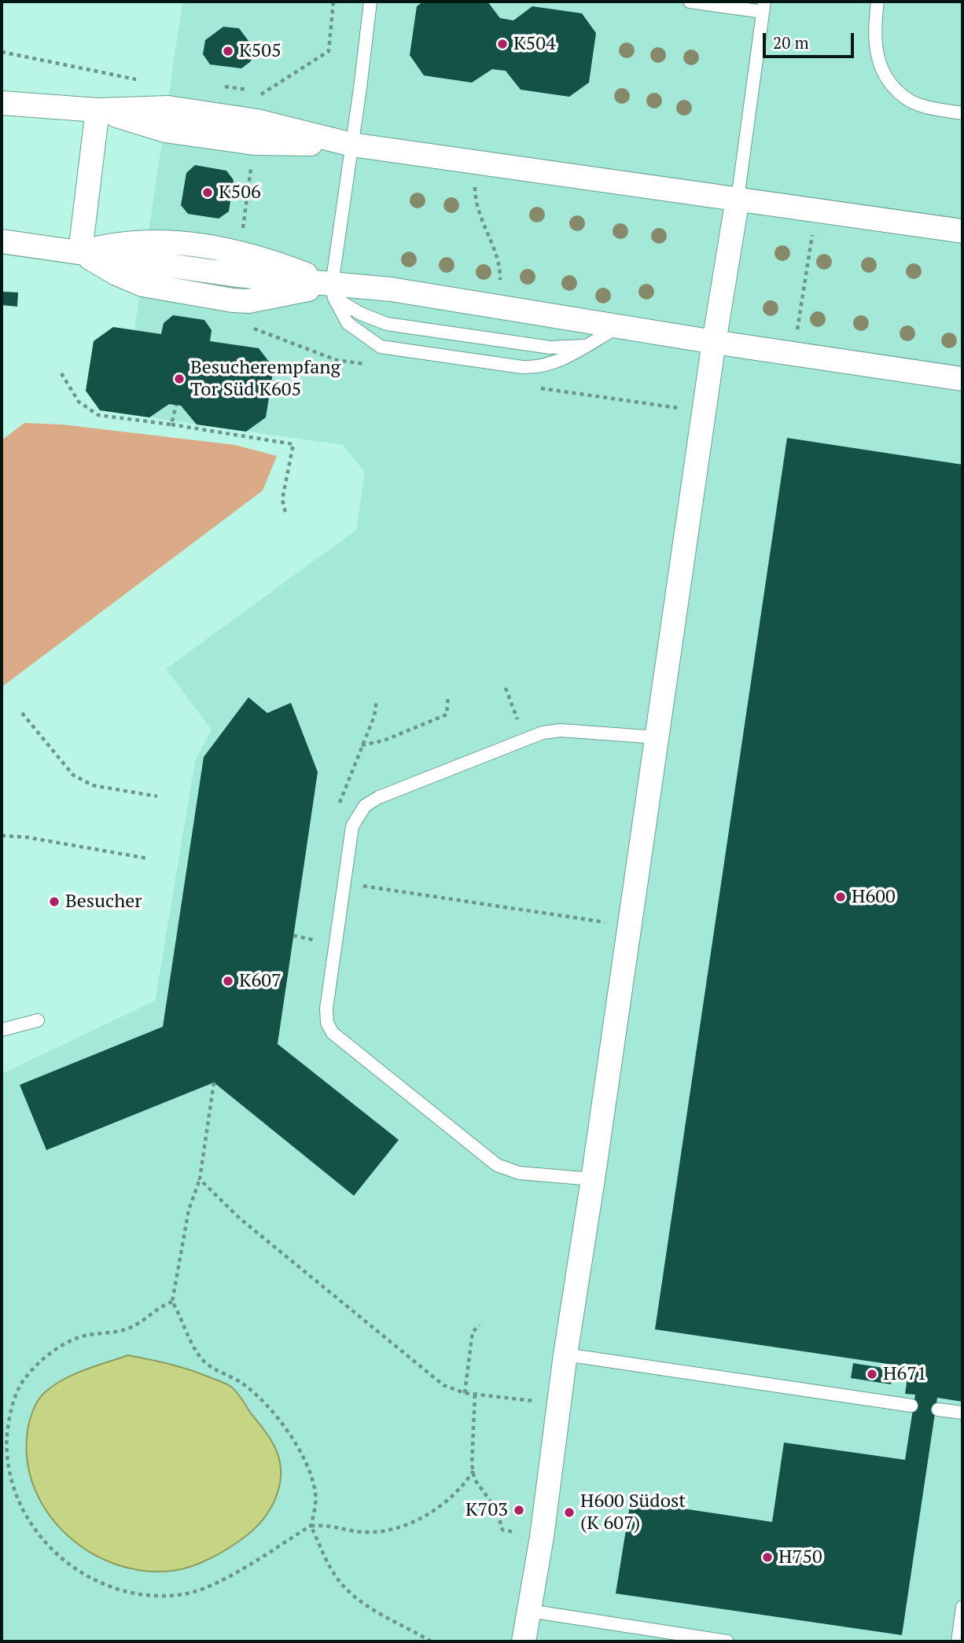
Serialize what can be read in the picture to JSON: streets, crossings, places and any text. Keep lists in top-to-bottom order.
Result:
{
  "places": [
    "K504",
    "K505",
    "K506",
    "Besucherempfang Tor Süd K605",
    "H600",
    "Besucher",
    "K607",
    "H671",
    "K703",
    "H600 Südost (K 607)",
    "H750"
  ],
  "scale_bar": "20 m"
}
